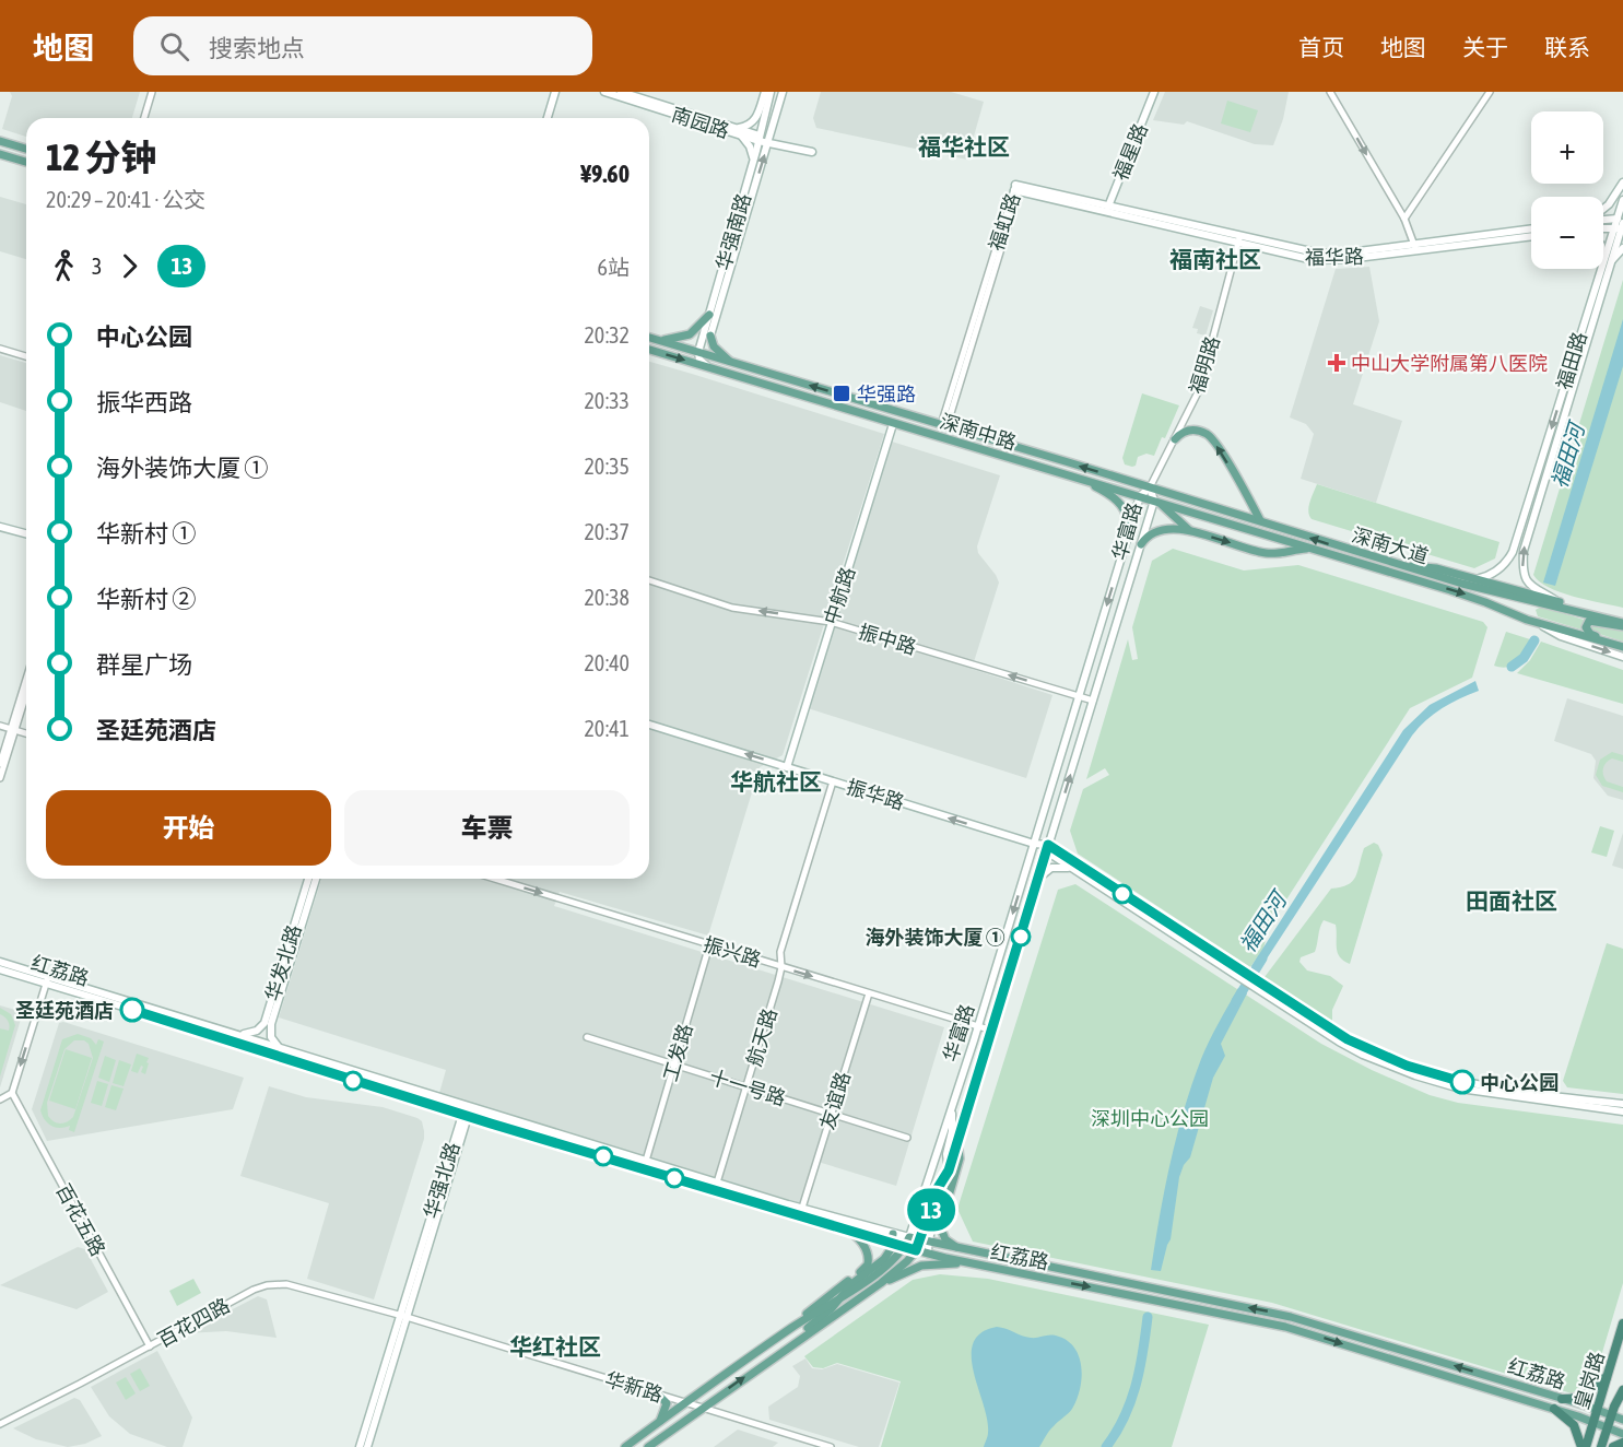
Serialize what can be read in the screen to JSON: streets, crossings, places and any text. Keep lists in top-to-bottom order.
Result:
{
  "streets": {
    "highway": ["皇岗路"],
    "main road": [
      "南园路",
      "福星路",
      "华强南路",
      "福华路",
      "福田路",
      "深南中路",
      "华富路",
      "深南大道",
      "中航路",
      "振华路",
      "华发北路",
      "红荔路",
      "华强北路"
    ],
    "street": [
      "福虹路",
      "福明路",
      "振中路",
      "振兴路",
      "航天路",
      "工发路",
      "十一号路",
      "友谊路",
      "百花五路",
      "百花四路",
      "华新路"
    ]
  },
  "crossings": [
    ["南园路", "华强南路"],
    ["福星路", "福华路"],
    ["福虹路", "福华路"],
    ["福虹路", "深南中路"],
    ["华强南路", "深南中路"],
    ["福华路", "福明路"],
    ["福明路", "深南中路"],
    ["福明路", "华富路"],
    ["福明路", "深南大道"],
    ["深南中路", "华富路"],
    ["深南中路", "深南大道"],
    ["深南中路", "中航路"],
    ["华富路", "深南大道"],
    ["华富路", "振中路"],
    ["华富路", "振华路"],
    ["华富路", "振兴路"],
    ["华富路", "红荔路"],
    ["华富路", "华新路"],
    ["中航路", "振中路"],
    ["中航路", "振华路"],
    ["振兴路", "航天路"],
    ["振兴路", "工发路"],
    ["振兴路", "友谊路"],
    ["华发北路", "红荔路"],
    ["红荔路", "航天路"],
    ["红荔路", "工发路"],
    ["红荔路", "友谊路"],
    ["红荔路", "华强北路"],
    ["红荔路", "皇岗路"],
    ["航天路", "十一号路"],
    ["工发路", "十一号路"],
    ["十一号路", "友谊路"],
    ["华强北路", "百花四路"],
    ["华强北路", "华新路"],
    ["百花五路", "百花四路"],
    ["百花四路", "华新路"]
  ],
  "one_way": ["振中路", "振华路", "振兴路"],
  "districts": [
    "福华社区",
    "福南社区",
    "华航社区",
    "田面社区",
    "华红社区"
  ],
  "water": ["福田河"],
  "parks": ["深圳中心公园"],
  "places": {
    "health": ["中山大学附属第八医院"],
    "transit": ["华强路"],
    "other": ["海外装饰大厦 ①", "圣廷苑酒店", "中心公园"]
  },
  "lines": ["bus line 13"],
  "page": {
    "header": "地图",
    "search": "搜索地点",
    "nav": [
      "首页",
      "地图",
      "关于",
      "联系"
    ],
    "on_map": "13",
    "map_buttons": ["+", "−"],
    "heading": ["12 分钟", "20:29 – 20:41 · 公交", "¥9.60"],
    "legs": ["3", "13", "6站"],
    "list": [
      {
        "name": "中心公园",
        "value": "20:32"
      },
      {
        "name": "振华西路",
        "value": "20:33"
      },
      {
        "name": "海外装饰大厦 ①",
        "value": "20:35"
      },
      {
        "name": "华新村 ①",
        "value": "20:37"
      },
      {
        "name": "华新村 ②",
        "value": "20:38"
      },
      {
        "name": "群星广场",
        "value": "20:40"
      },
      {
        "name": "圣廷苑酒店",
        "value": "20:41"
      }
    ],
    "buttons": ["开始", "车票"]
  }
}
